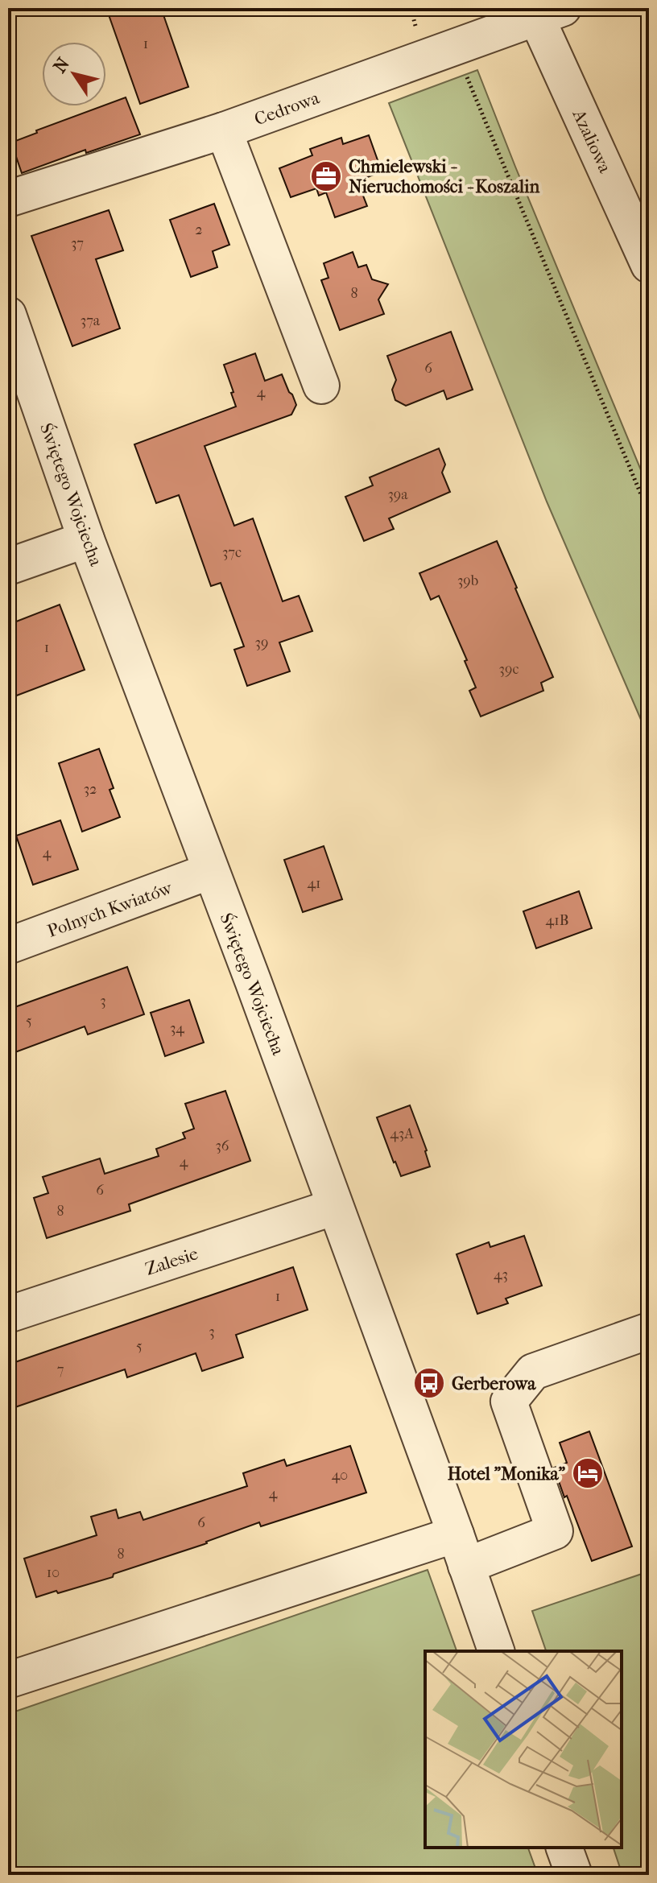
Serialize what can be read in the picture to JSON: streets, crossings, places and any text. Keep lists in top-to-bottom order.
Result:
{
  "streets": {
    "street": [
      "Cedrowa",
      "Azaliowa",
      "Świętego Wojciecha",
      "Polnych Kwiatów",
      "Zalesie"
    ]
  },
  "crossings": [
    ["Cedrowa", "Azaliowa"],
    ["Świętego Wojciecha", "Polnych Kwiatów"],
    ["Świętego Wojciecha", "Zalesie"]
  ],
  "places": {
    "office": ["Chmielewski - Nieruchomości - Koszalin"],
    "bus stop": ["Gerberowa"],
    "hotel": ["Hotel \"Monika\""]
  },
  "house_numbers": [
    "1",
    "2",
    "37",
    "8",
    "37a",
    "6",
    "4",
    "39a",
    "37c",
    "39b",
    "39",
    "1",
    "39c",
    "32",
    "4",
    "41",
    "41B",
    "3",
    "5",
    "34",
    "43A",
    "36",
    "4",
    "6",
    "8",
    "43",
    "1",
    "3",
    "5",
    "7",
    "40",
    "4",
    "6",
    "8",
    "10"
  ],
  "north": "top left"
}
